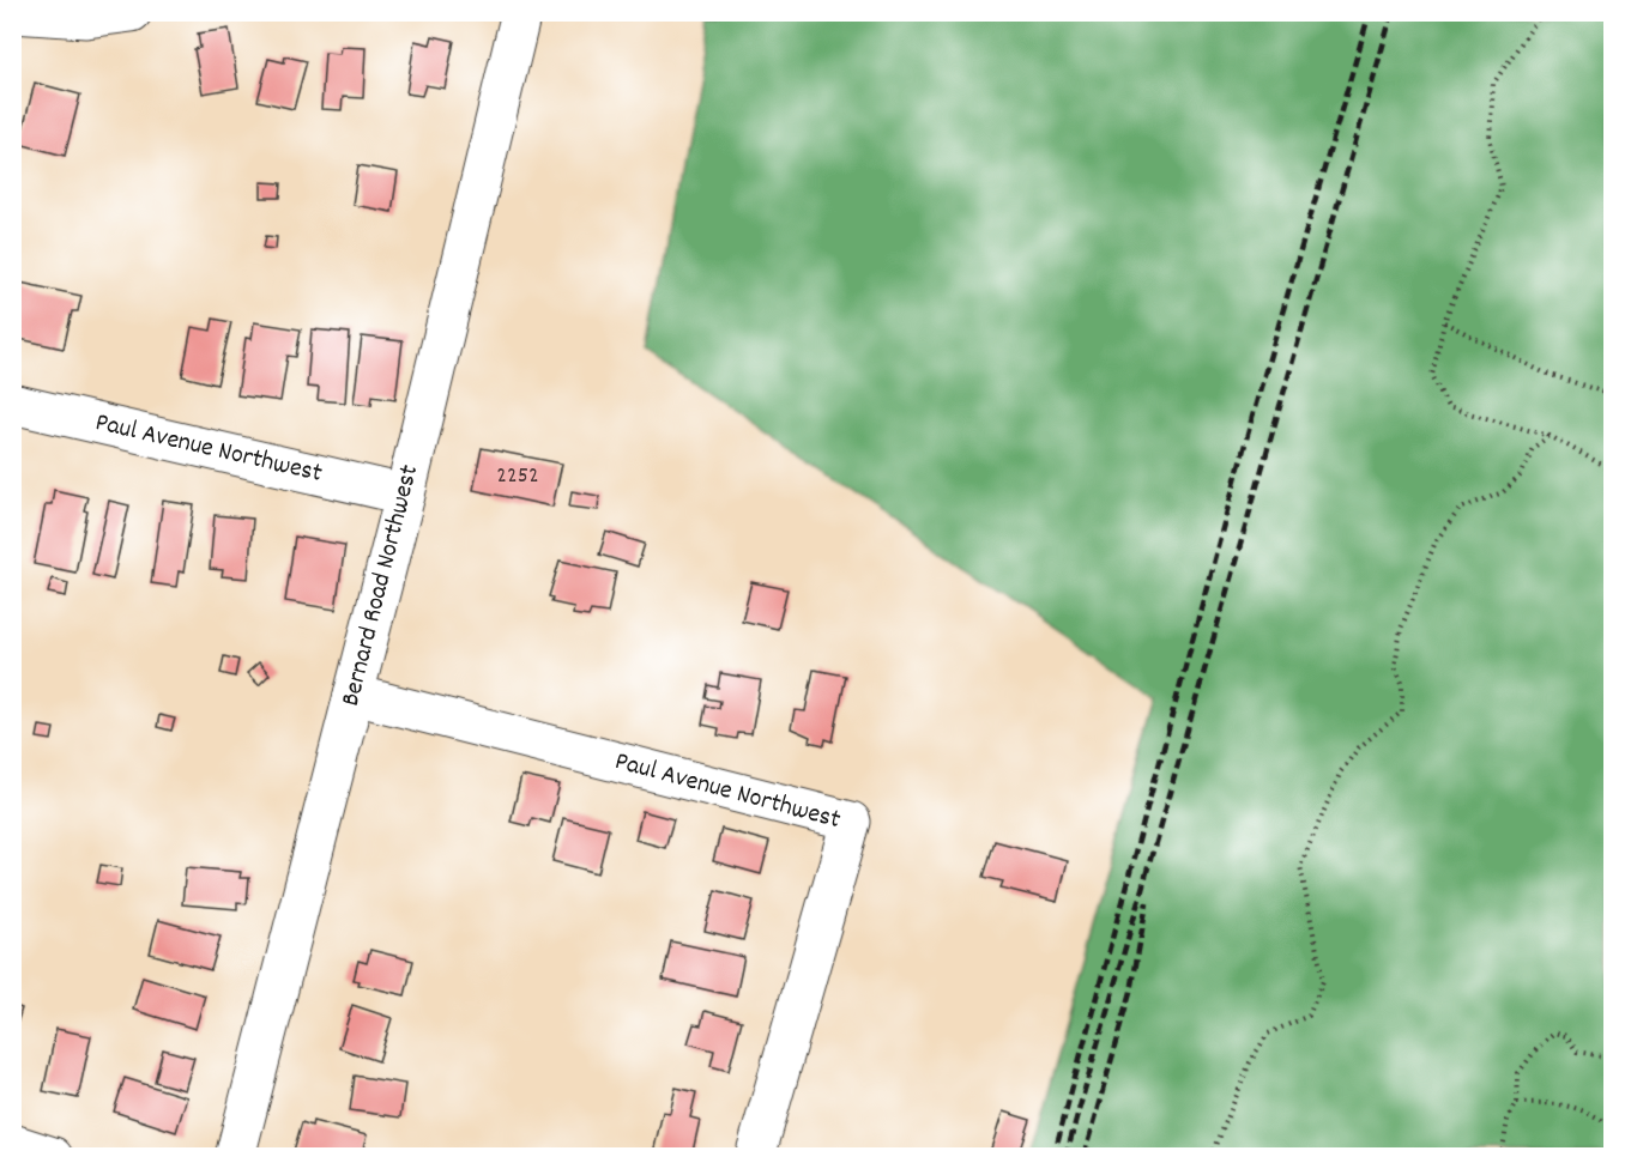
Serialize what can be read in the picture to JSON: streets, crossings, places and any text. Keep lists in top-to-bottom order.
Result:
{
  "streets": {
    "street": ["Paul Avenue Northwest", "Bernard Road Northwest"]
  },
  "crossings": [
    ["Paul Avenue Northwest", "Bernard Road Northwest"]
  ],
  "house_numbers": ["2252"]
}
